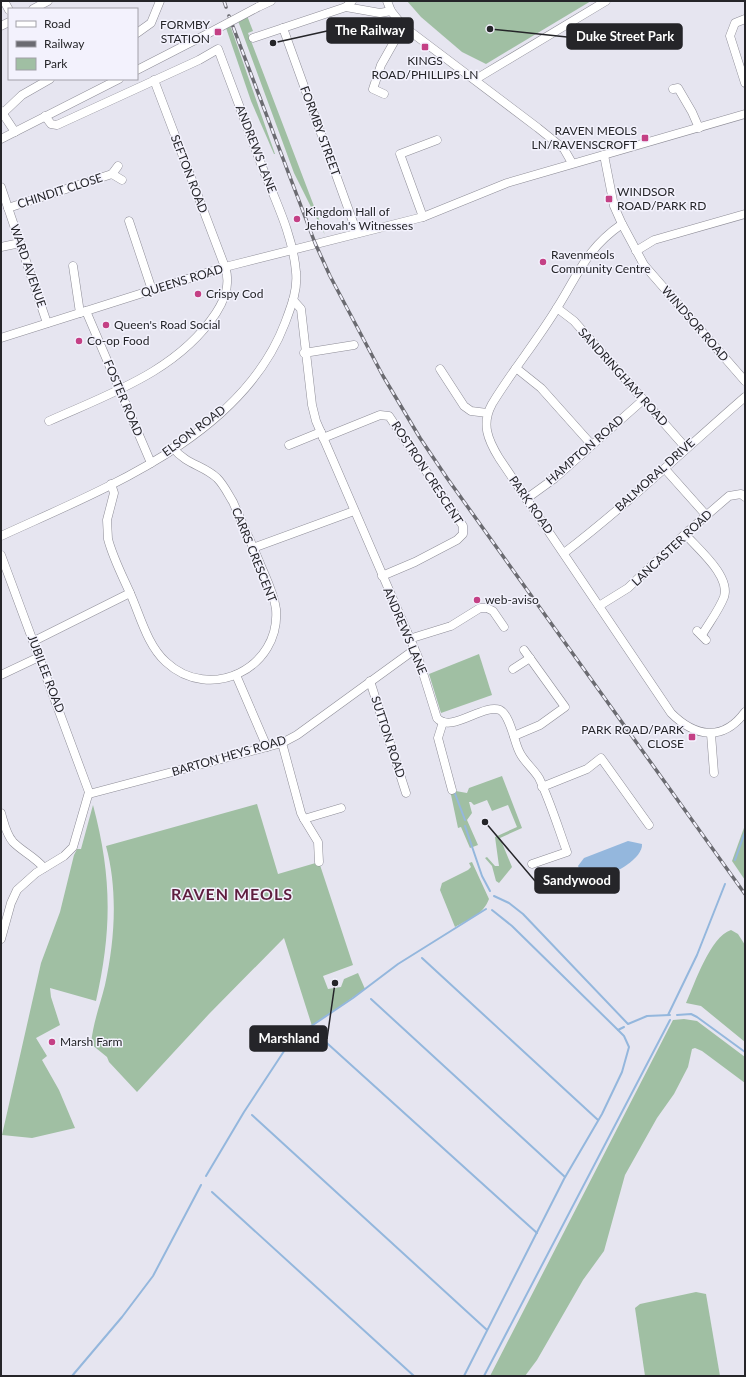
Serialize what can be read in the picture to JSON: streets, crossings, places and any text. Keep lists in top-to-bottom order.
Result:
{
  "streets": {
    "street": [
      "FORMBY STREET",
      "ANDREWS LANE",
      "SEFTON ROAD",
      "CHINDIT CLOSE",
      "WARD AVENUE",
      "QUEENS ROAD",
      "WINDSOR ROAD",
      "SANDRINGHAM ROAD",
      "FOSTER ROAD",
      "ELSON ROAD",
      "HAMPTON ROAD",
      "ROSTRON CRESCENT",
      "BALMORAL DRIVE",
      "PARK ROAD",
      "LANCASTER ROAD",
      "CARRS CRESCENT",
      "JUBILEE ROAD",
      "SUTTON ROAD",
      "BARTON HEYS ROAD"
    ]
  },
  "crossings": [
    ["FORMBY STREET", "QUEENS ROAD"],
    ["ANDREWS LANE", "SEFTON ROAD"],
    ["ANDREWS LANE", "QUEENS ROAD"],
    ["ANDREWS LANE", "ELSON ROAD"],
    ["ANDREWS LANE", "ROSTRON CRESCENT"],
    ["ANDREWS LANE", "BARTON HEYS ROAD"],
    ["SEFTON ROAD", "QUEENS ROAD"],
    ["SEFTON ROAD", "FOSTER ROAD"],
    ["CHINDIT CLOSE", "WARD AVENUE"],
    ["WARD AVENUE", "QUEENS ROAD"],
    ["QUEENS ROAD", "WINDSOR ROAD"],
    ["QUEENS ROAD", "FOSTER ROAD"],
    ["QUEENS ROAD", "ELSON ROAD"],
    ["SANDRINGHAM ROAD", "HAMPTON ROAD"],
    ["SANDRINGHAM ROAD", "BALMORAL DRIVE"],
    ["FOSTER ROAD", "ELSON ROAD"],
    ["ELSON ROAD", "CARRS CRESCENT"],
    ["HAMPTON ROAD", "PARK ROAD"],
    ["BALMORAL DRIVE", "PARK ROAD"],
    ["PARK ROAD", "LANCASTER ROAD"],
    ["JUBILEE ROAD", "BARTON HEYS ROAD"],
    ["SUTTON ROAD", "BARTON HEYS ROAD"]
  ],
  "districts": ["RAVEN MEOLS"],
  "places": {
    "other": [
      "Duke Street Park",
      "The Railway",
      "Kingdom Hall of Jehovah's Witnesses",
      "Ravenmeols Community Centre",
      "Crispy Cod",
      "Queen's Road Social",
      "Co-op Food",
      "web-aviso",
      "Sandywood",
      "Marshland",
      "Marsh Farm"
    ],
    "transit": [
      "FORMBY STATION",
      "KINGS ROAD/PHILLIPS LN",
      "RAVEN MEOLS LN/RAVENSCROFT",
      "WINDSOR ROAD/PARK RD",
      "PARK ROAD/PARK CLOSE"
    ]
  },
  "legend": ["Road", "Railway", "Park"]
}
